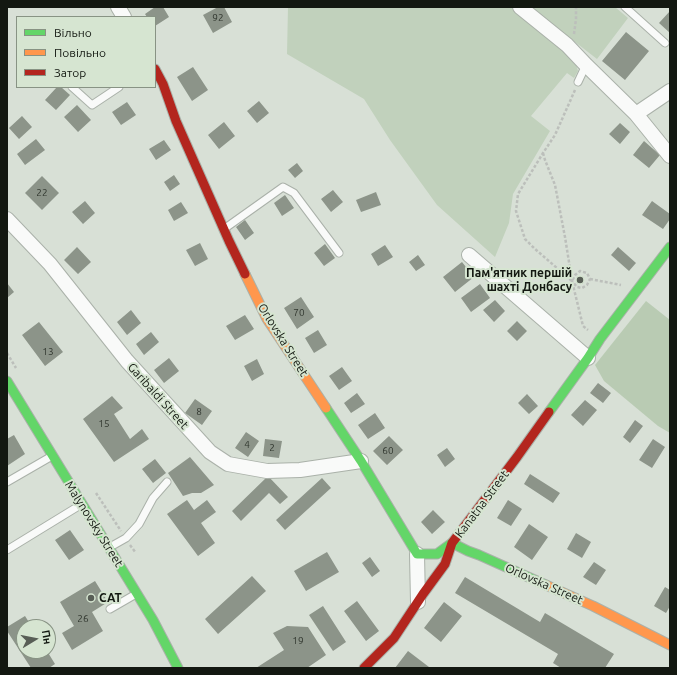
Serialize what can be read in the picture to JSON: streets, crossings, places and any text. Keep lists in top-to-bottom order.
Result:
{
  "streets": {
    "street": [
      "Orlovska Street",
      "Garibaldi Street",
      "Kanatna Street",
      "Malynovsky Street"
    ]
  },
  "crossings": [
    ["Orlovska Street", "Garibaldi Street"],
    ["Orlovska Street", "Kanatna Street"]
  ],
  "places": ["Пам'ятник першій шахті Донбасу", "САТ"],
  "house_numbers": [
    "92",
    "22",
    "70",
    "13",
    "8",
    "15",
    "4",
    "2",
    "60",
    "26",
    "19"
  ],
  "legend": ["Вільно", "Повільно", "Затор"],
  "north": "right"
}
